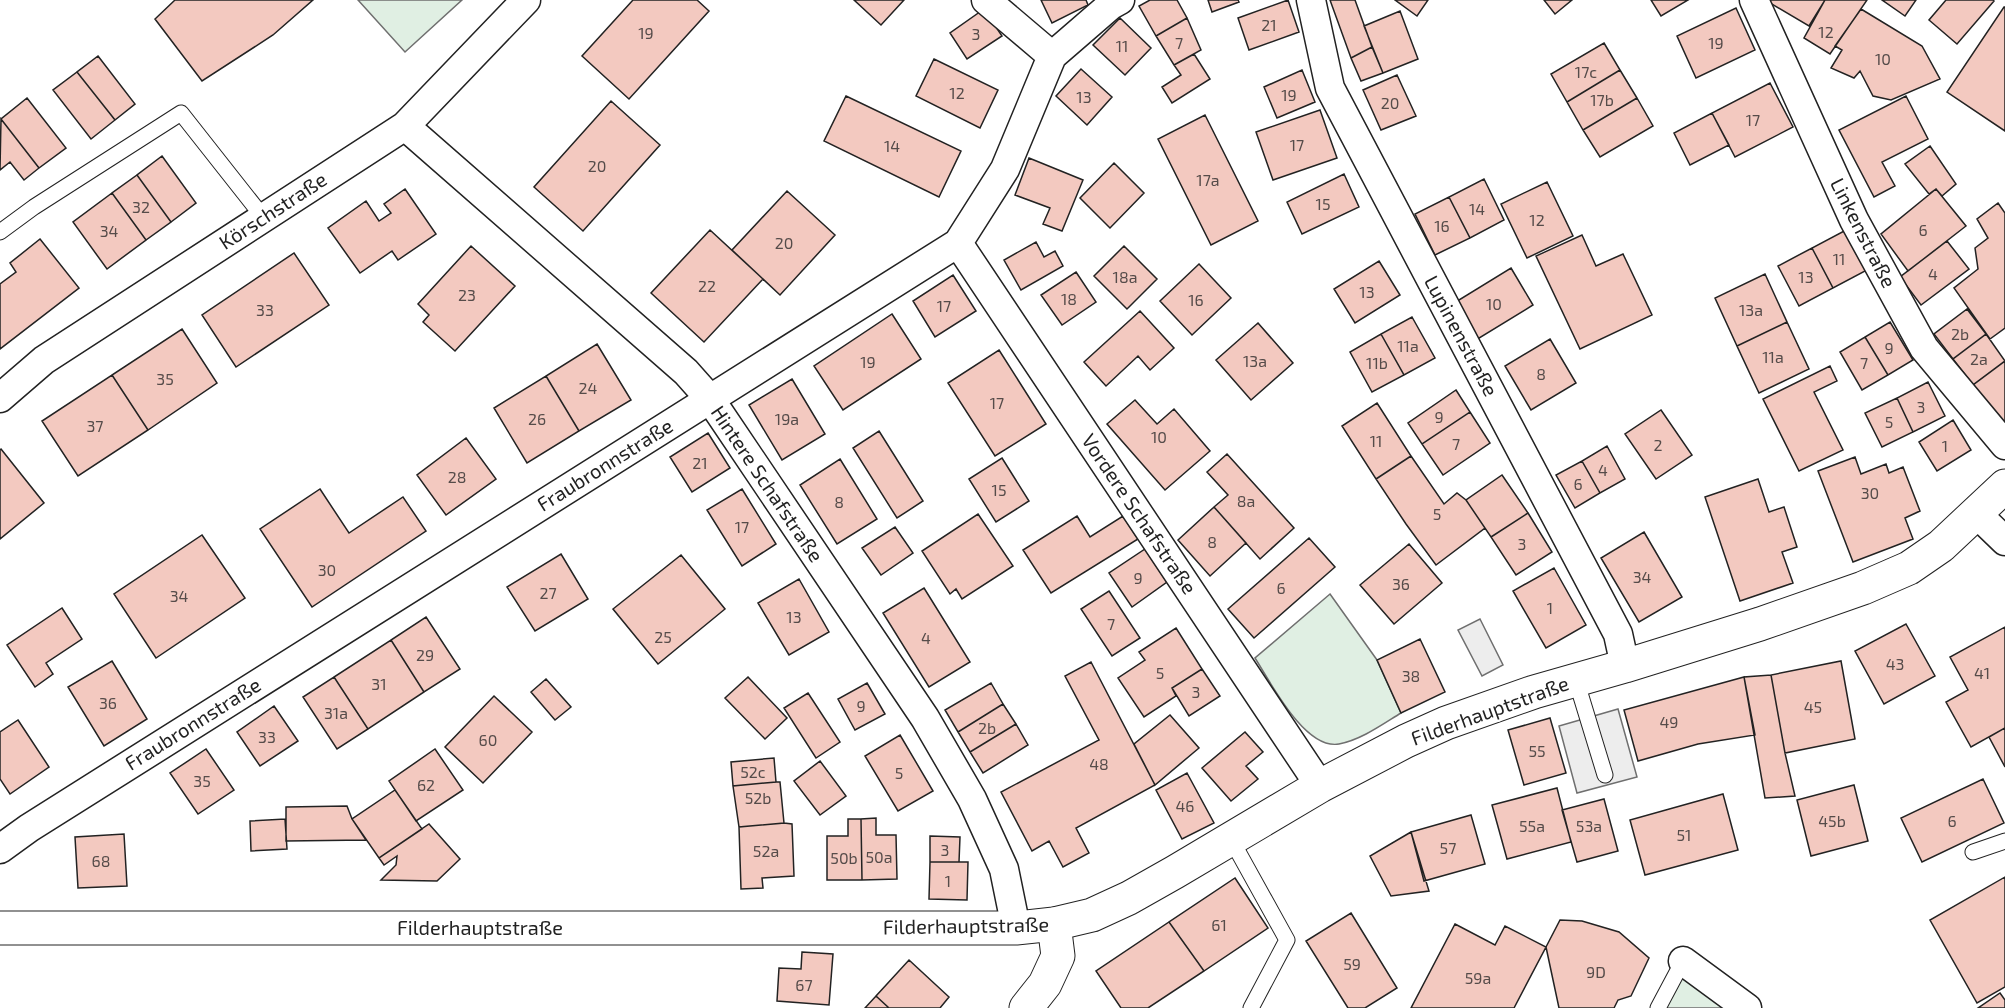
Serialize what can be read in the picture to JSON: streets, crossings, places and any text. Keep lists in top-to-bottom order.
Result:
{
  "streets": {
    "main road": ["Filderhauptstraße"],
    "street": [
      "Körschstraße",
      "Linkenstraße",
      "Lupinenstraße",
      "Fraubronnstraße",
      "Hintere Schafstraße",
      "Vordere Schafstraße"
    ]
  },
  "crossings": [
    ["Körschstraße", "Hintere Schafstraße"],
    ["Lupinenstraße", "Filderhauptstraße"],
    ["Fraubronnstraße", "Hintere Schafstraße"],
    ["Fraubronnstraße", "Vordere Schafstraße"],
    ["Hintere Schafstraße", "Filderhauptstraße"],
    ["Vordere Schafstraße", "Filderhauptstraße"]
  ],
  "house_numbers": [
    "21",
    "12",
    "19",
    "3",
    "7",
    "19",
    "11",
    "10",
    "17c",
    "12",
    "19",
    "13",
    "17b",
    "20",
    "17",
    "17",
    "14",
    "20",
    "17a",
    "15",
    "32",
    "14",
    "12",
    "16",
    "6",
    "34",
    "20",
    "11",
    "4",
    "18a",
    "13",
    "22",
    "13",
    "23",
    "18",
    "16",
    "10",
    "17",
    "33",
    "13a",
    "2b",
    "11a",
    "9",
    "11a",
    "2a",
    "13a",
    "19",
    "11b",
    "7",
    "8",
    "35",
    "24",
    "17",
    "3",
    "9",
    "26",
    "19a",
    "5",
    "37",
    "10",
    "11",
    "7",
    "2",
    "1",
    "21",
    "4",
    "28",
    "6",
    "15",
    "30",
    "8a",
    "8",
    "5",
    "17",
    "8",
    "3",
    "30",
    "34",
    "9",
    "36",
    "6",
    "27",
    "34",
    "1",
    "13",
    "7",
    "25",
    "4",
    "29",
    "43",
    "5",
    "41",
    "38",
    "31",
    "3",
    "36",
    "9",
    "45",
    "31a",
    "49",
    "2b",
    "33",
    "60",
    "55",
    "48",
    "52c",
    "5",
    "35",
    "62",
    "52b",
    "46",
    "45b",
    "6",
    "55a",
    "53a",
    "51",
    "57",
    "3",
    "52a",
    "50a",
    "50b",
    "68",
    "1",
    "61",
    "59",
    "9D",
    "59a",
    "67"
  ]
}
